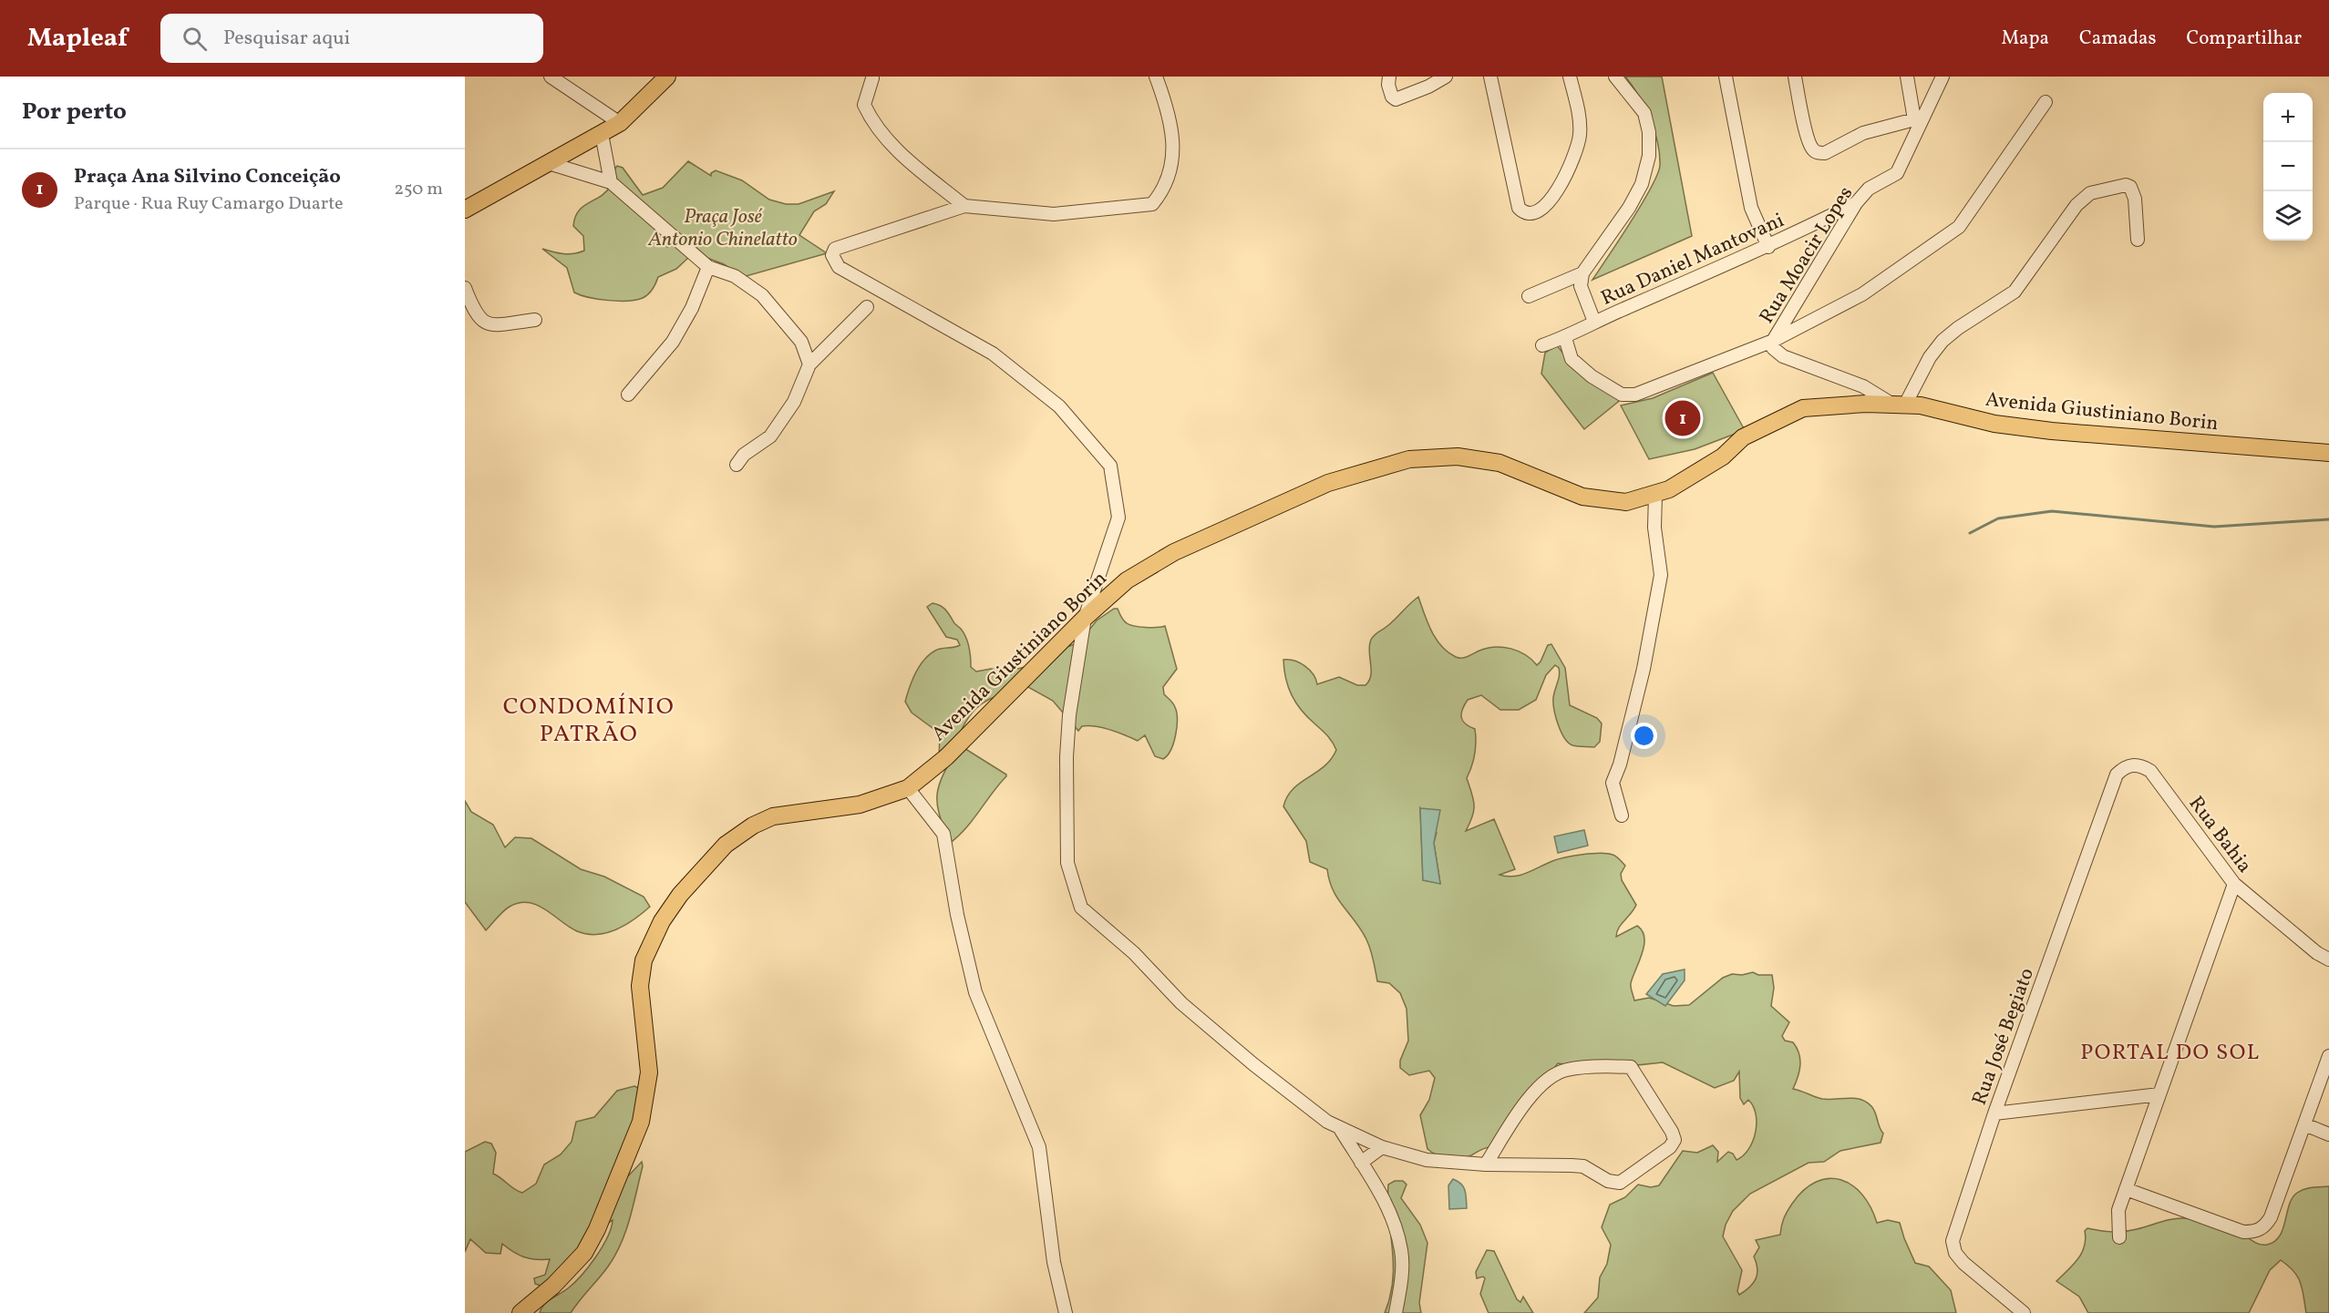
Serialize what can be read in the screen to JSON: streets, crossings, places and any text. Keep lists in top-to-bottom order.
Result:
{
  "streets": {
    "main road": ["Avenida Giustiniano Borin"],
    "street": [
      "Rua Moacir Lopes",
      "Rua Daniel Mantovani",
      "Rua Bahia",
      "Rua José Begiato"
    ]
  },
  "crossings": [
    ["Rua Moacir Lopes", "Rua Daniel Mantovani"],
    ["Rua Moacir Lopes", "Avenida Giustiniano Borin"],
    ["Rua Bahia", "Rua José Begiato"]
  ],
  "districts": ["CONDOMÍNIO PATRÃO", "PORTAL DO SOL"],
  "parks": ["Praça José Antonio Chinelatto"],
  "page": {
    "header": "Mapleaf",
    "search": "Pesquisar aqui",
    "nav": ["Mapa", "Camadas", "Compartilhar"],
    "heading": "Por perto",
    "map_buttons": ["+", "−"],
    "list": [
      {
        "mark": "1",
        "name": "Praça Ana Silvino Conceição",
        "note": "Parque · Rua Ruy Camargo Duarte",
        "value": "250 m"
      }
    ],
    "pins": "1"
  }
}
